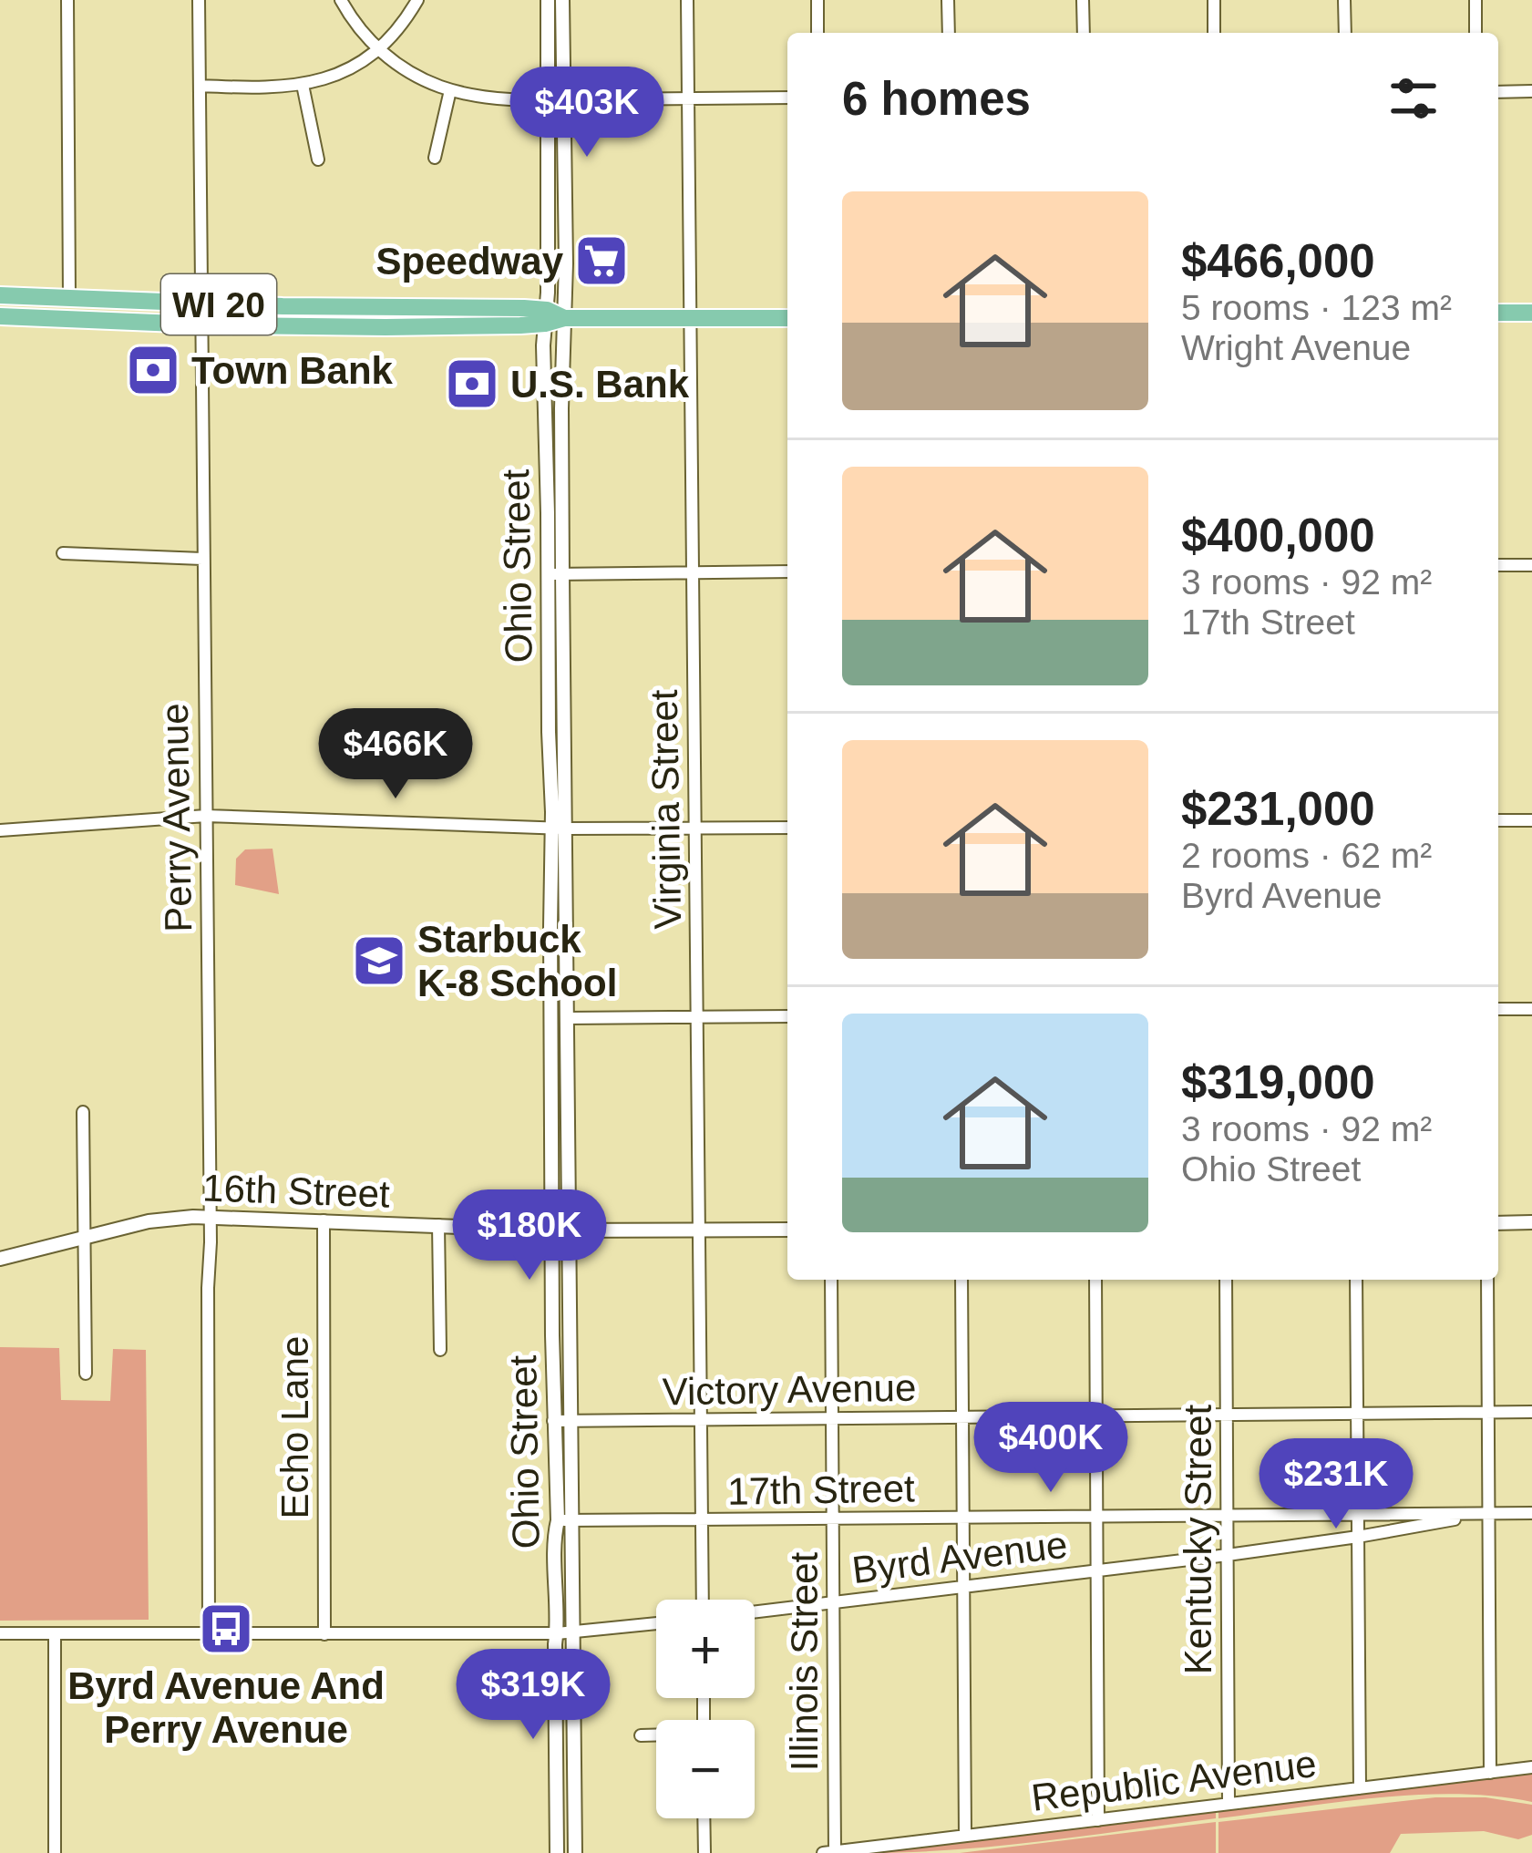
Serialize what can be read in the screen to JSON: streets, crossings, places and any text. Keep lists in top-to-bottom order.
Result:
{
  "streets": {
    "main road": ["WI 20"],
    "street": [
      "Ohio Street",
      "Virginia Street",
      "Perry Avenue",
      "16th Street",
      "Victory Avenue",
      "Echo Lane",
      "17th Street",
      "Kentucky Street",
      "Byrd Avenue",
      "Illinois Street",
      "Republic Avenue"
    ]
  },
  "crossings": [
    ["WI 20", "Ohio Street"],
    ["WI 20", "Virginia Street"],
    ["WI 20", "Perry Avenue"],
    ["Ohio Street", "16th Street"],
    ["Ohio Street", "Victory Avenue"],
    ["Ohio Street", "17th Street"],
    ["Virginia Street", "16th Street"],
    ["Virginia Street", "Victory Avenue"],
    ["Virginia Street", "17th Street"],
    ["Perry Avenue", "16th Street"],
    ["16th Street", "Echo Lane"],
    ["Victory Avenue", "Kentucky Street"],
    ["Victory Avenue", "Illinois Street"],
    ["17th Street", "Kentucky Street"],
    ["17th Street", "Byrd Avenue"],
    ["17th Street", "Illinois Street"],
    ["Kentucky Street", "Byrd Avenue"],
    ["Kentucky Street", "Republic Avenue"],
    ["Byrd Avenue", "Illinois Street"],
    ["Illinois Street", "Republic Avenue"]
  ],
  "places": {
    "supermarket": ["Speedway"],
    "bank": ["Town Bank", "U.S. Bank"],
    "school or university": ["Starbuck K-8 School"],
    "bus stop": ["Byrd Avenue And Perry Avenue"]
  },
  "page": {
    "heading": "6 homes",
    "price": [
      "$403K",
      "$466K",
      "$180K",
      "$400K",
      "$231K",
      "$319K"
    ],
    "list": [
      {
        "name": "$466,000",
        "note": "5 rooms · 123 m² · Wright Avenue"
      },
      {
        "name": "$400,000",
        "note": "3 rooms · 92 m² · 17th Street"
      },
      {
        "name": "$231,000",
        "note": "2 rooms · 62 m² · Byrd Avenue"
      },
      {
        "name": "$319,000",
        "note": "3 rooms · 92 m² · Ohio Street"
      }
    ],
    "map_buttons": ["+", "−"]
  }
}
